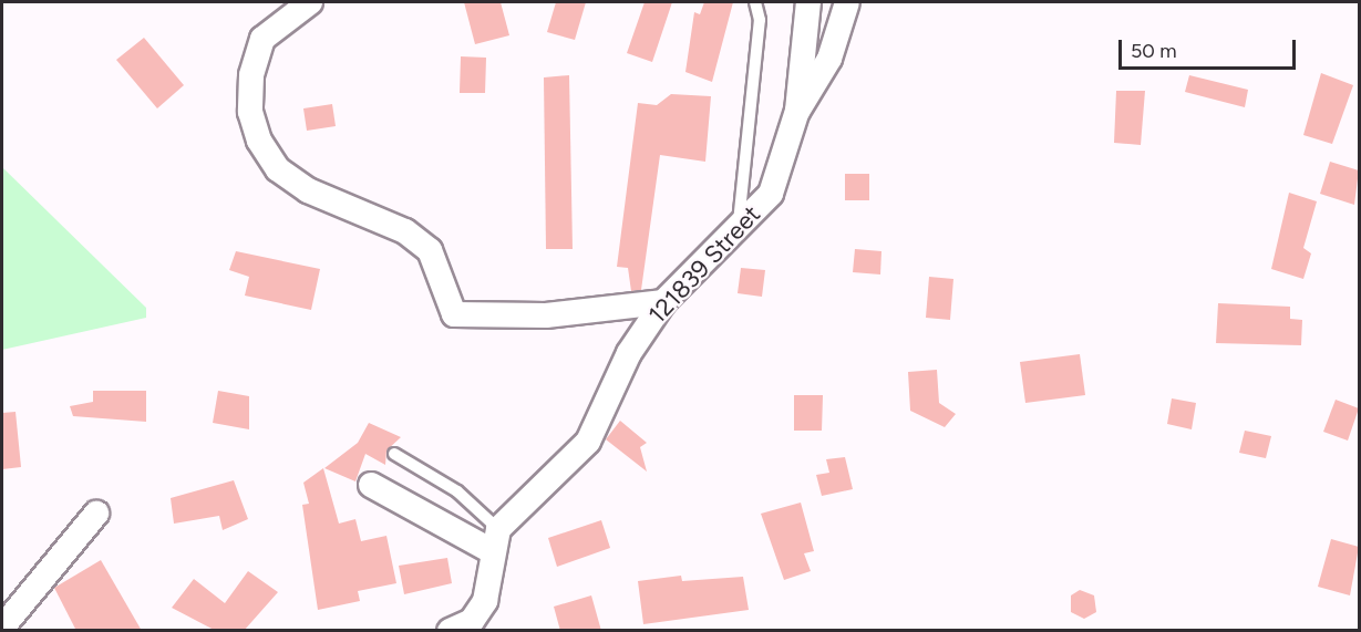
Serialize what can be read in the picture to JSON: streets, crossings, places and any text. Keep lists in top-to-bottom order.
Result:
{
  "streets": {
    "street": ["121839 Street"]
  },
  "scale_bar": "50 m"
}
